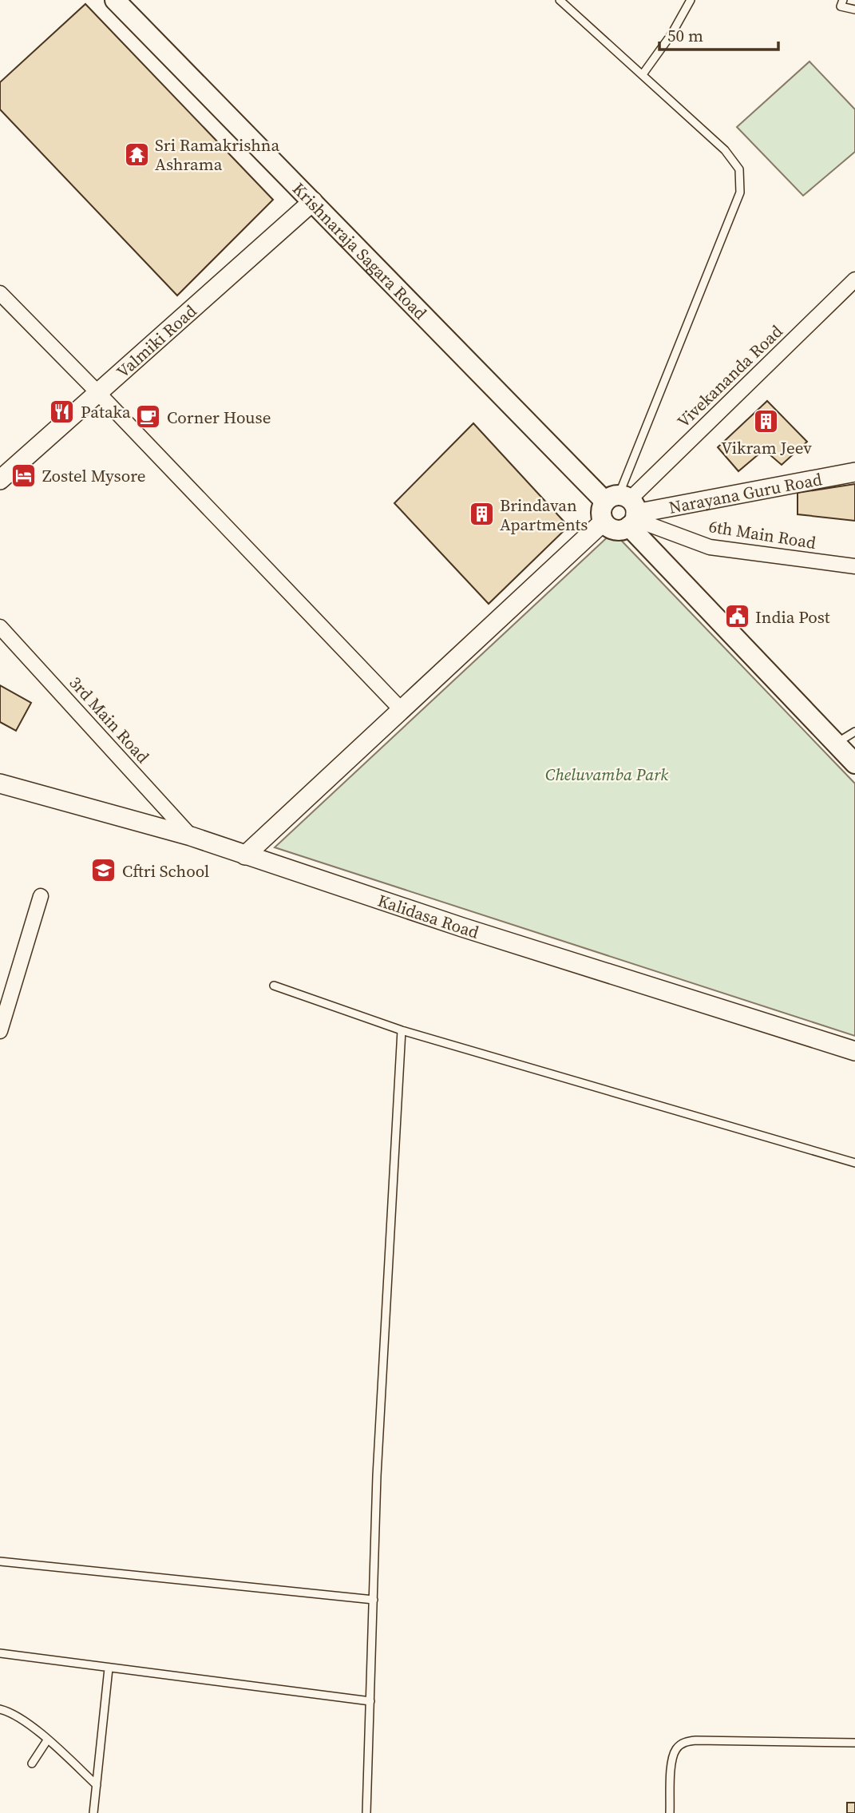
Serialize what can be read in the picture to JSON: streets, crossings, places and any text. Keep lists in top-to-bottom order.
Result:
{
  "streets": {
    "main road": ["Krishnaraja Sagara Road"],
    "street": [
      "Valmiki Road",
      "Vivekananda Road",
      "Narayana Guru Road",
      "6th Main Road",
      "3rd Main Road",
      "Kalidasa Road"
    ]
  },
  "crossings": [
    ["Krishnaraja Sagara Road", "Valmiki Road"],
    ["Krishnaraja Sagara Road", "Vivekananda Road"],
    ["Krishnaraja Sagara Road", "Narayana Guru Road"],
    ["Krishnaraja Sagara Road", "6th Main Road"],
    ["Vivekananda Road", "Narayana Guru Road"],
    ["Vivekananda Road", "6th Main Road"],
    ["Narayana Guru Road", "6th Main Road"],
    ["3rd Main Road", "Kalidasa Road"]
  ],
  "parks": ["Cheluvamba Park"],
  "places": {
    "temple": ["Sri Ramakrishna Ashrama"],
    "restaurant": ["Pataka"],
    "cafe": ["Corner House"],
    "building": ["Vikram Jeev", "Brindavan Apartments"],
    "hotel": ["Zostel Mysore"],
    "public building": ["India Post"],
    "school or university": ["Cftri School"]
  },
  "scale_bar": "50 m"
}
